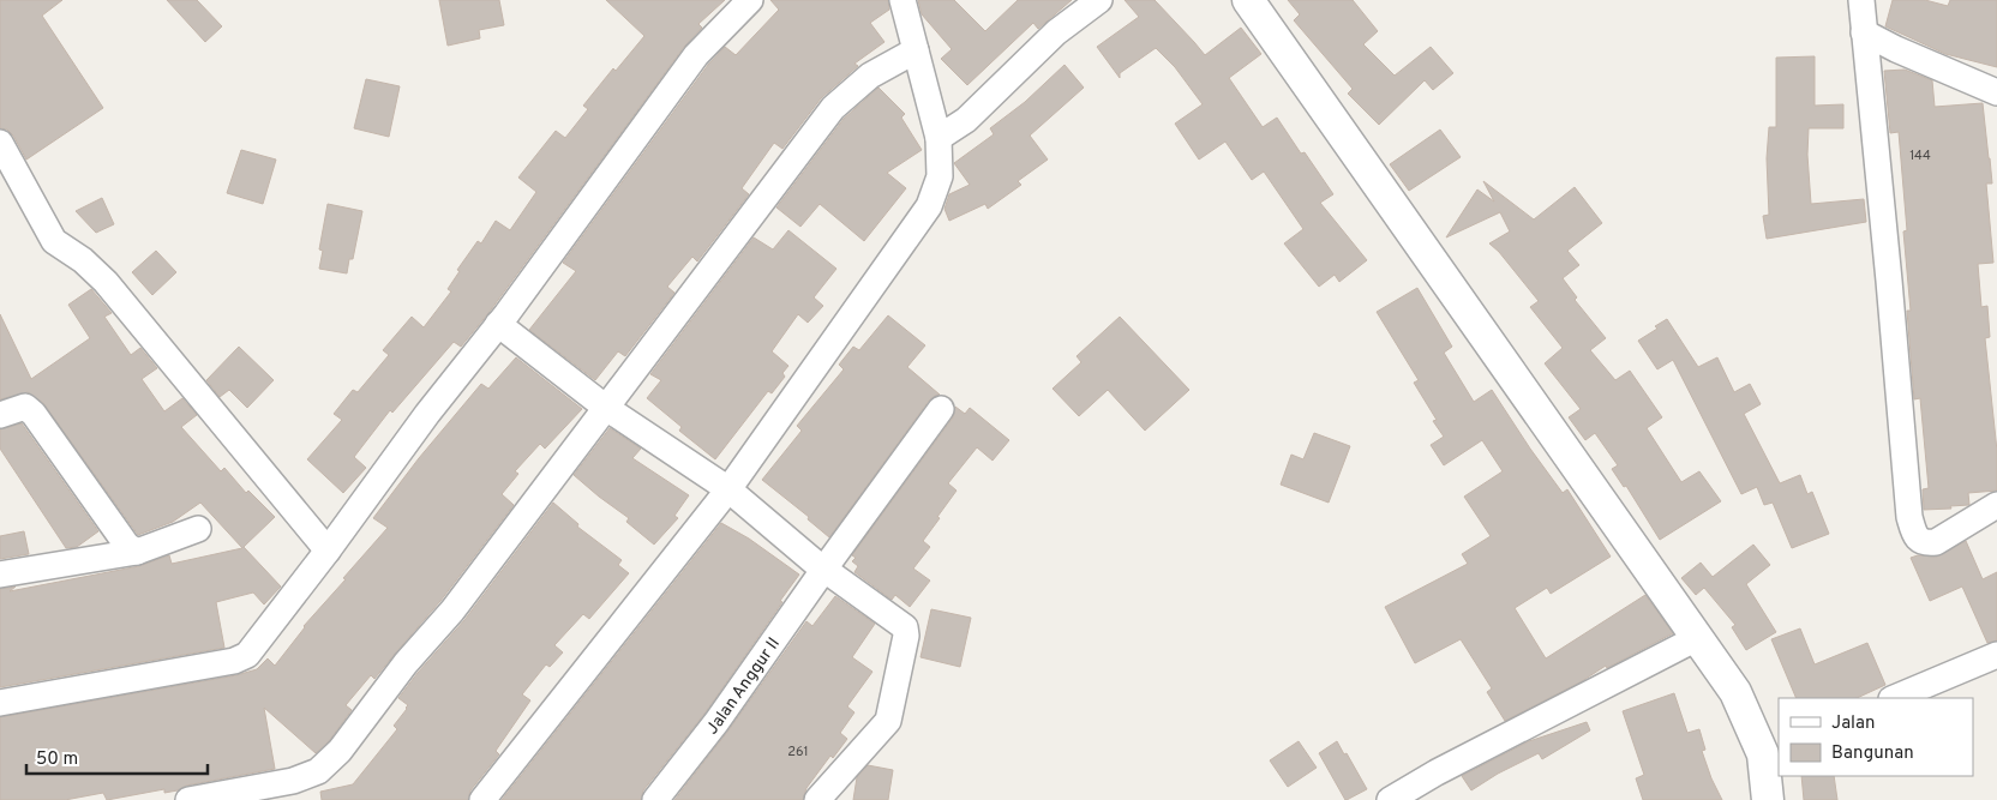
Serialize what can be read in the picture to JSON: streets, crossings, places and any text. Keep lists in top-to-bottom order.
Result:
{
  "streets": {
    "street": ["Jalan Anggur II"]
  },
  "house_numbers": ["144", "261"],
  "legend": ["Jalan", "Bangunan"],
  "scale_bar": "50 m"
}
